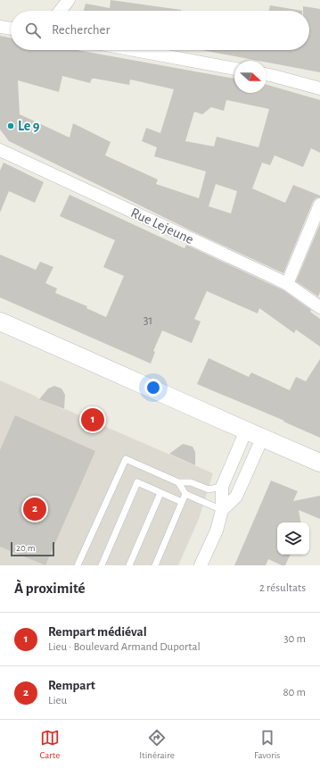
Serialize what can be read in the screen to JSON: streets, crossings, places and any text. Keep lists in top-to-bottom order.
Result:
{
  "streets": {
    "street": ["Rue Lejeune"]
  },
  "places": ["Le 9"],
  "house_numbers": ["31"],
  "scale_bar": "20 m",
  "north": "right",
  "page": {
    "search": "Rechercher",
    "pins": ["1", "2"],
    "scale": "20 m",
    "heading": ["À proximité", "2 résultats"],
    "list": [
      {
        "mark": "1",
        "name": "Rempart médiéval",
        "note": "Lieu · Boulevard Armand Duportal",
        "value": "30 m"
      },
      {
        "mark": "2",
        "name": "Rempart",
        "note": "Lieu",
        "value": "80 m"
      }
    ],
    "nav": ["Carte", "Itinéraire", "Favoris"]
  }
}
